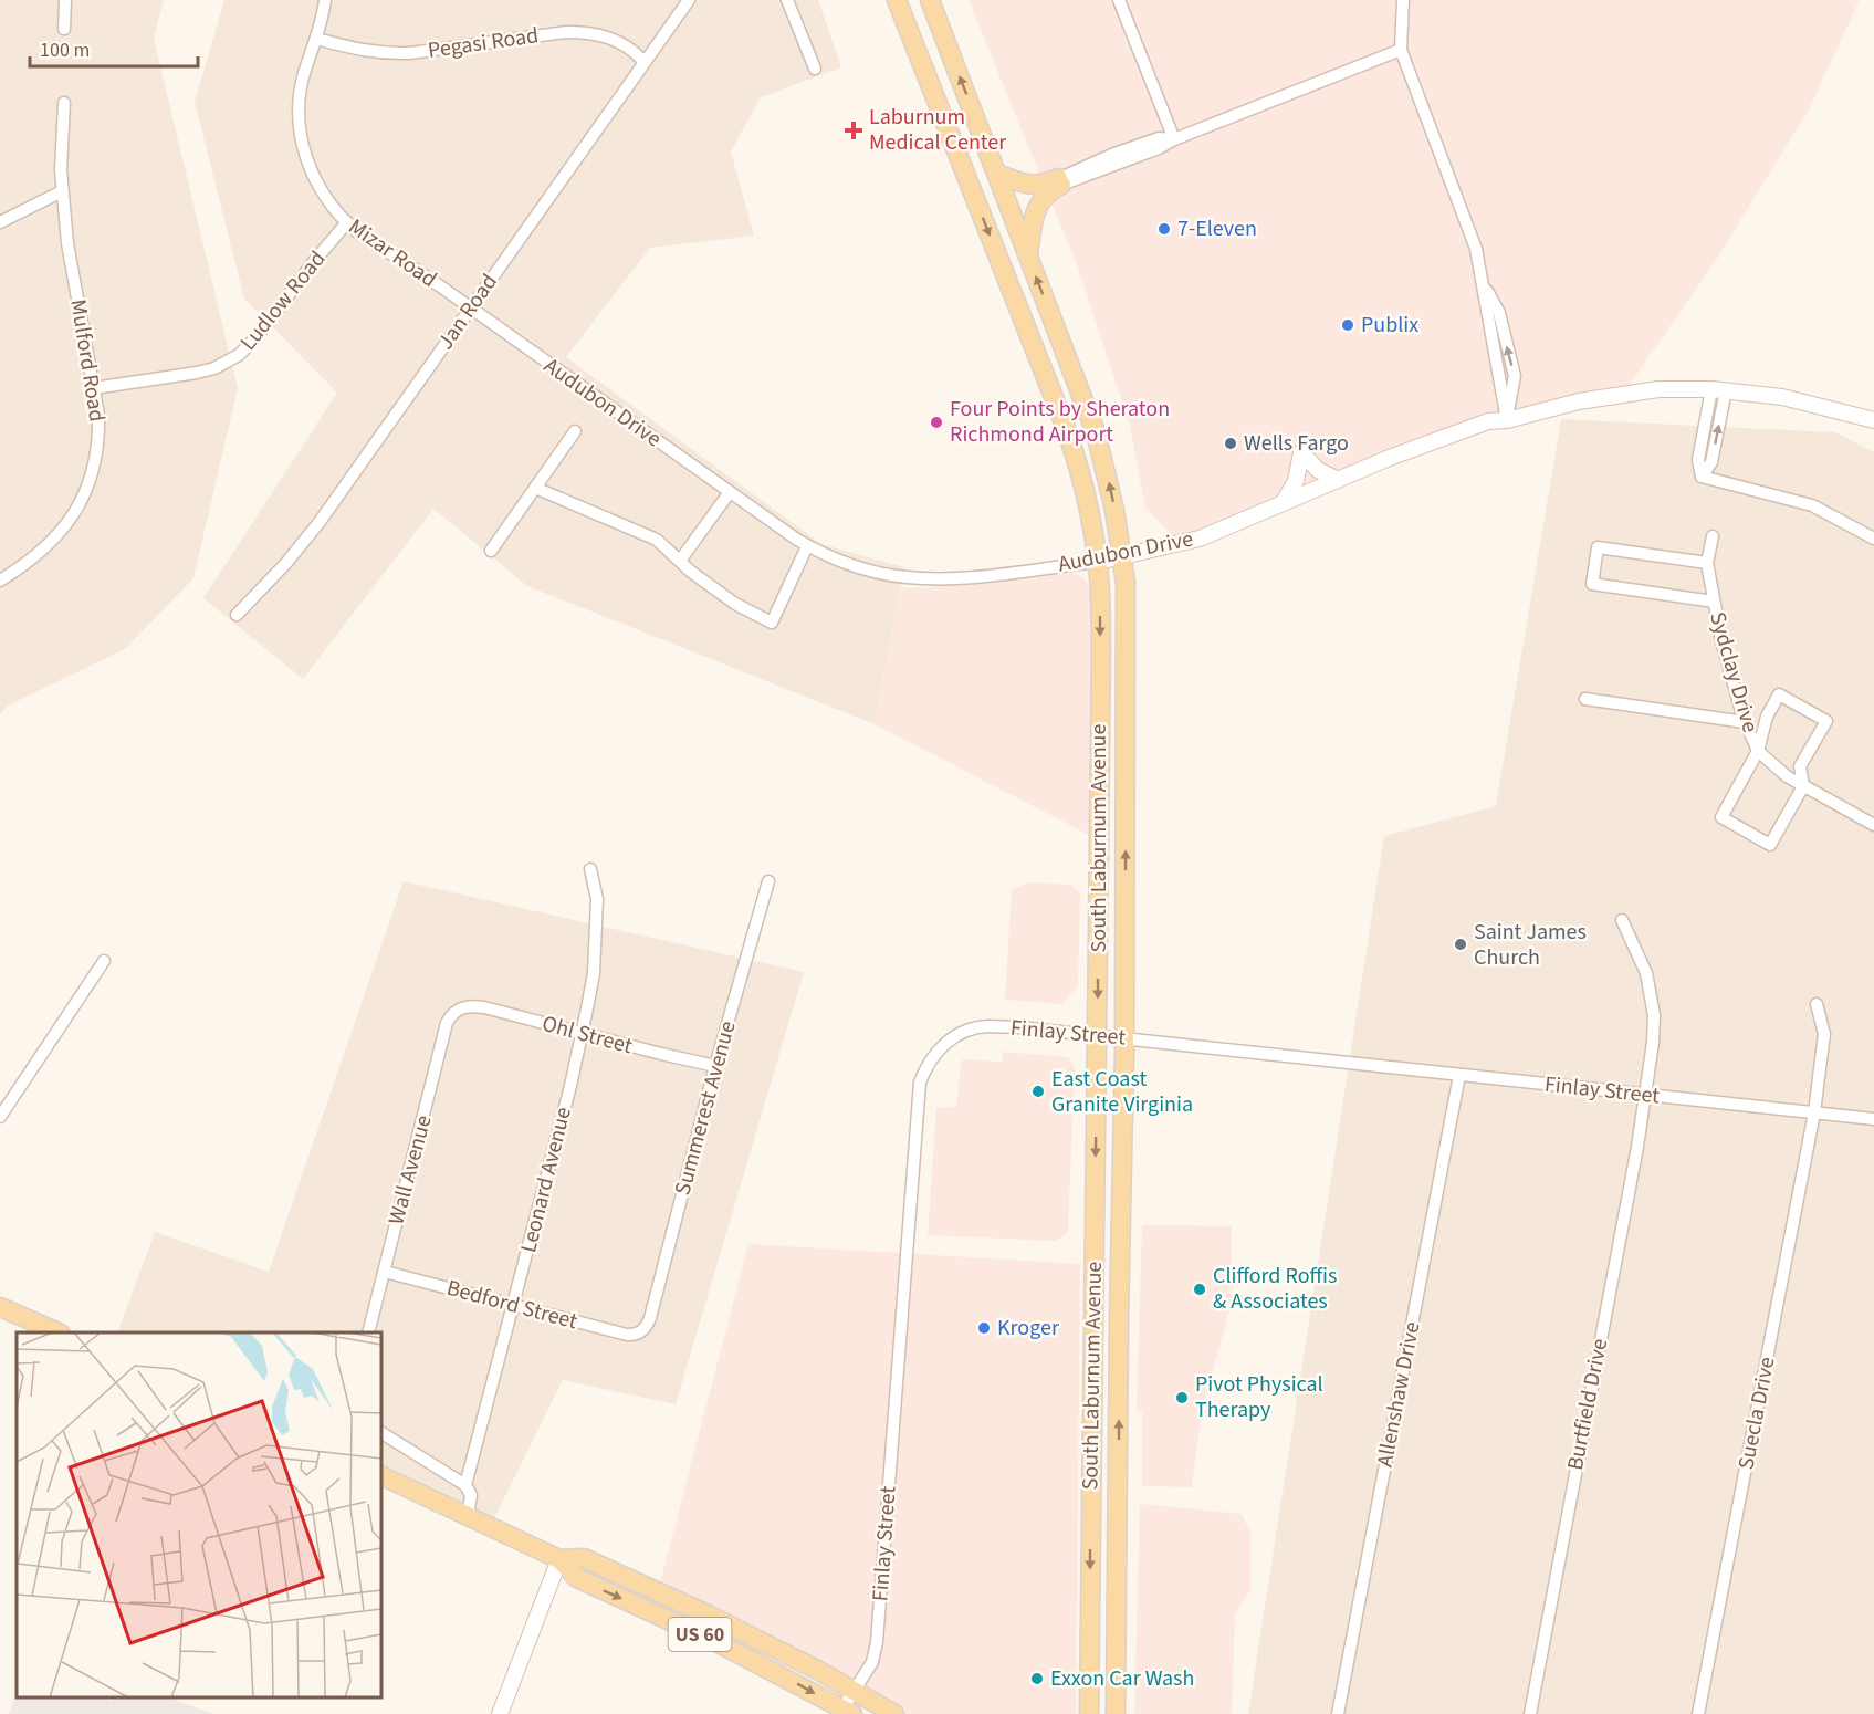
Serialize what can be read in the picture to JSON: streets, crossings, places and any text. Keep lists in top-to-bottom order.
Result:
{
  "streets": {
    "main road": ["South Laburnum Avenue", "US 60"],
    "street": [
      "Pegasi Road",
      "Mizar Road",
      "Ludlow Road",
      "Jan Road",
      "Mulford Road",
      "Audubon Drive",
      "Sydclay Drive",
      "Finlay Street",
      "Ohl Street",
      "Summerest Avenue",
      "Wall Avenue",
      "Leonard Avenue",
      "Bedford Street",
      "Allenshaw Drive",
      "Burtfield Drive",
      "Suecla Drive"
    ]
  },
  "crossings": [
    ["Pegasi Road", "Mizar Road"],
    ["Pegasi Road", "Jan Road"],
    ["Mizar Road", "Ludlow Road"],
    ["Mizar Road", "Jan Road"],
    ["Mizar Road", "Audubon Drive"],
    ["Ludlow Road", "Mulford Road"],
    ["Jan Road", "Audubon Drive"],
    ["Audubon Drive", "South Laburnum Avenue"],
    ["South Laburnum Avenue", "Finlay Street"],
    ["Finlay Street", "Allenshaw Drive"],
    ["Finlay Street", "Burtfield Drive"],
    ["Finlay Street", "Suecla Drive"],
    ["Finlay Street", "US 60"],
    ["Ohl Street", "Summerest Avenue"],
    ["Ohl Street", "Wall Avenue"],
    ["Ohl Street", "Leonard Avenue"],
    ["Summerest Avenue", "Bedford Street"],
    ["Wall Avenue", "Bedford Street"],
    ["Leonard Avenue", "Bedford Street"],
    ["Leonard Avenue", "US 60"]
  ],
  "places": {
    "health": ["Laburnum Medical Center"],
    "other": [
      "7-Eleven",
      "Publix",
      "Four Points by Sheraton Richmond Airport",
      "Wells Fargo",
      "Saint James Church",
      "East Coast Granite Virginia",
      "Clifford Roffis & Associates",
      "Kroger",
      "Pivot Physical Therapy",
      "Exxon Car Wash"
    ]
  },
  "scale_bar": "100 m"
}
